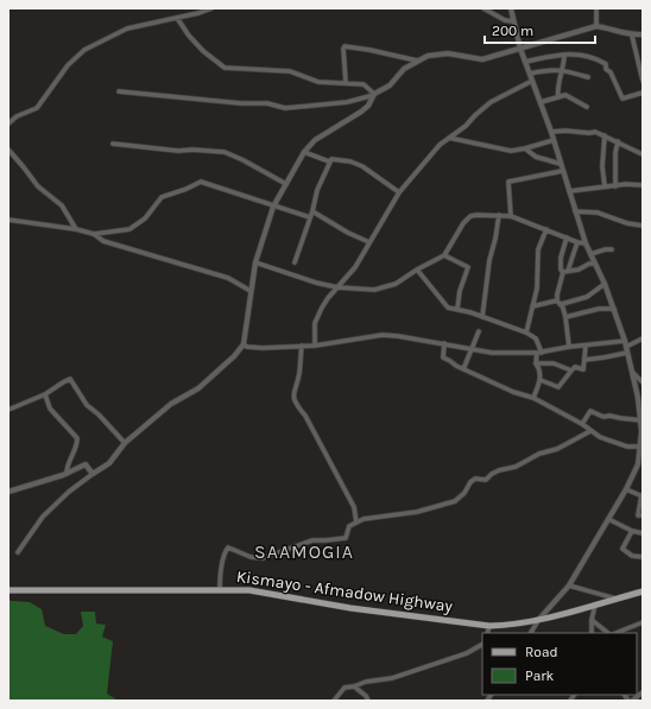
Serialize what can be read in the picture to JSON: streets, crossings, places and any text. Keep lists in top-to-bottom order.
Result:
{
  "streets": {
    "main road": ["Kismayo - Afmadow Highway"]
  },
  "districts": ["SAAMOGIA"],
  "legend": ["Road", "Park"],
  "scale_bar": "200 m"
}
